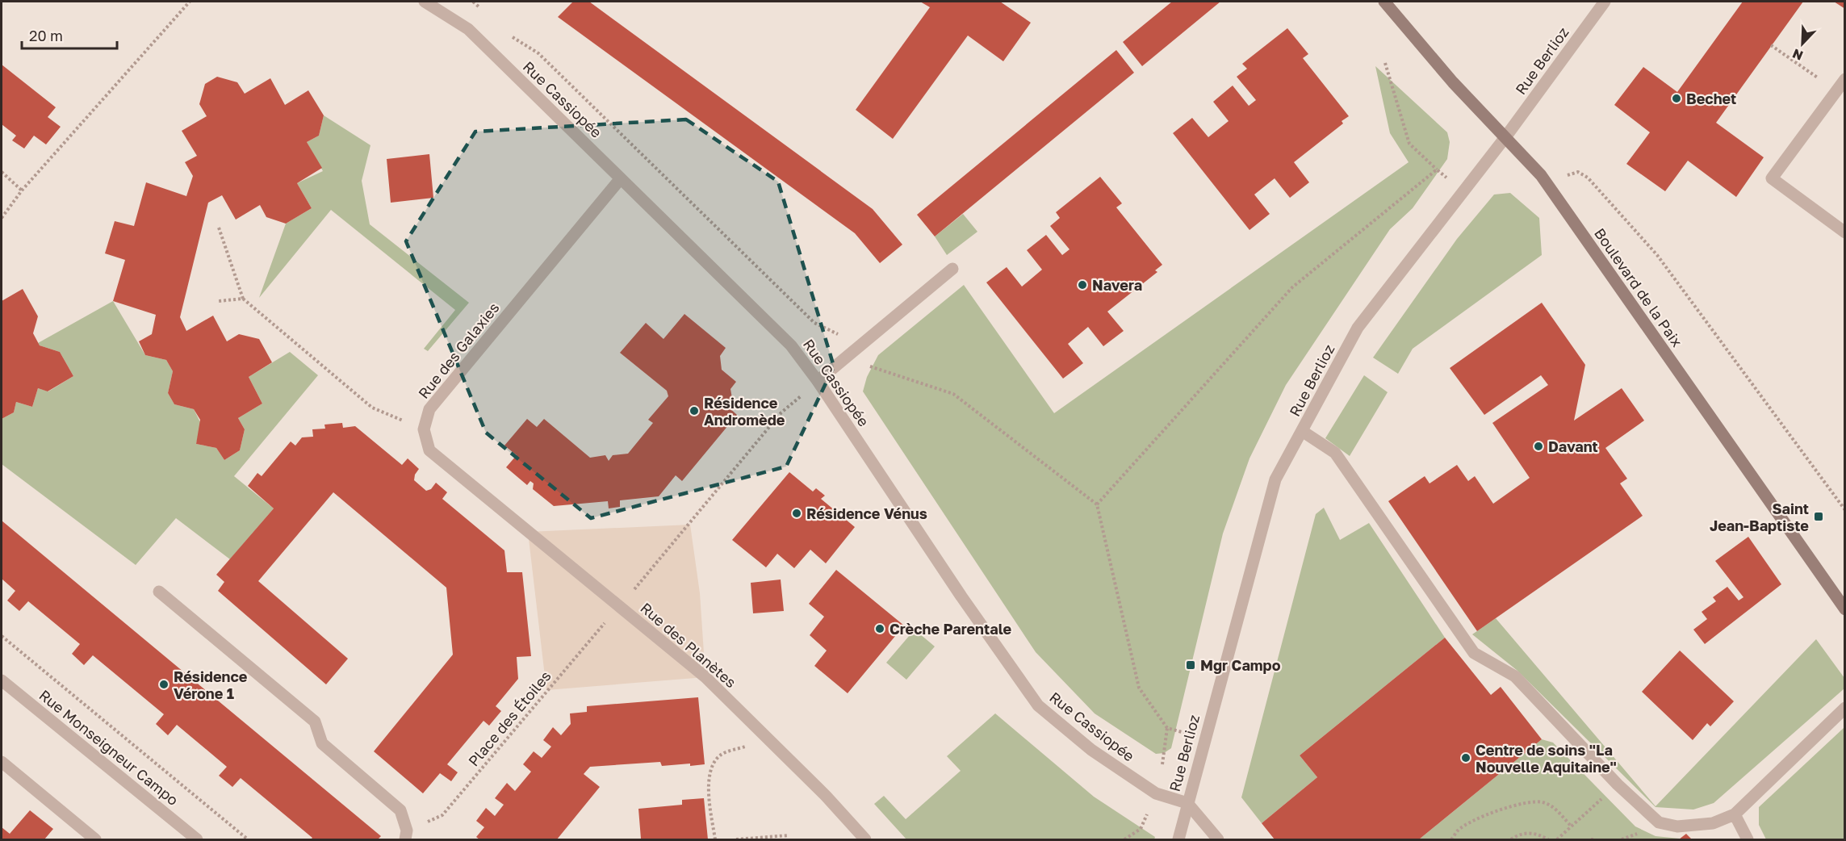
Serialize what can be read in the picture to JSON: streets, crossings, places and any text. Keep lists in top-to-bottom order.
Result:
{
  "streets": {
    "main road": ["Boulevard de la Paix"],
    "street": [
      "Rue Berlioz",
      "Rue Cassiopée",
      "Rue des Galaxies",
      "Rue des Planètes",
      "Rue Monseigneur Campo"
    ],
    "path": ["Place des Étoiles"]
  },
  "crossings": [
    ["Rue Berlioz", "Rue Cassiopée"],
    ["Rue Berlioz", "Boulevard de la Paix"],
    ["Rue Cassiopée", "Rue des Galaxies"],
    ["Rue Cassiopée", "Rue des Planètes"],
    ["Rue des Planètes", "Place des Étoiles"]
  ],
  "places": {
    "other": [
      "Bechet",
      "Navera",
      "Résidence Andromède",
      "Davant",
      "Résidence Vénus",
      "Crèche Parentale",
      "Résidence Vérone 1",
      "Centre de soins \"La Nouvelle Aquitaine\""
    ],
    "transit": ["Saint Jean-Baptiste", "Mgr Campo"]
  },
  "scale_bar": "20 m",
  "north": "bottom left"
}
